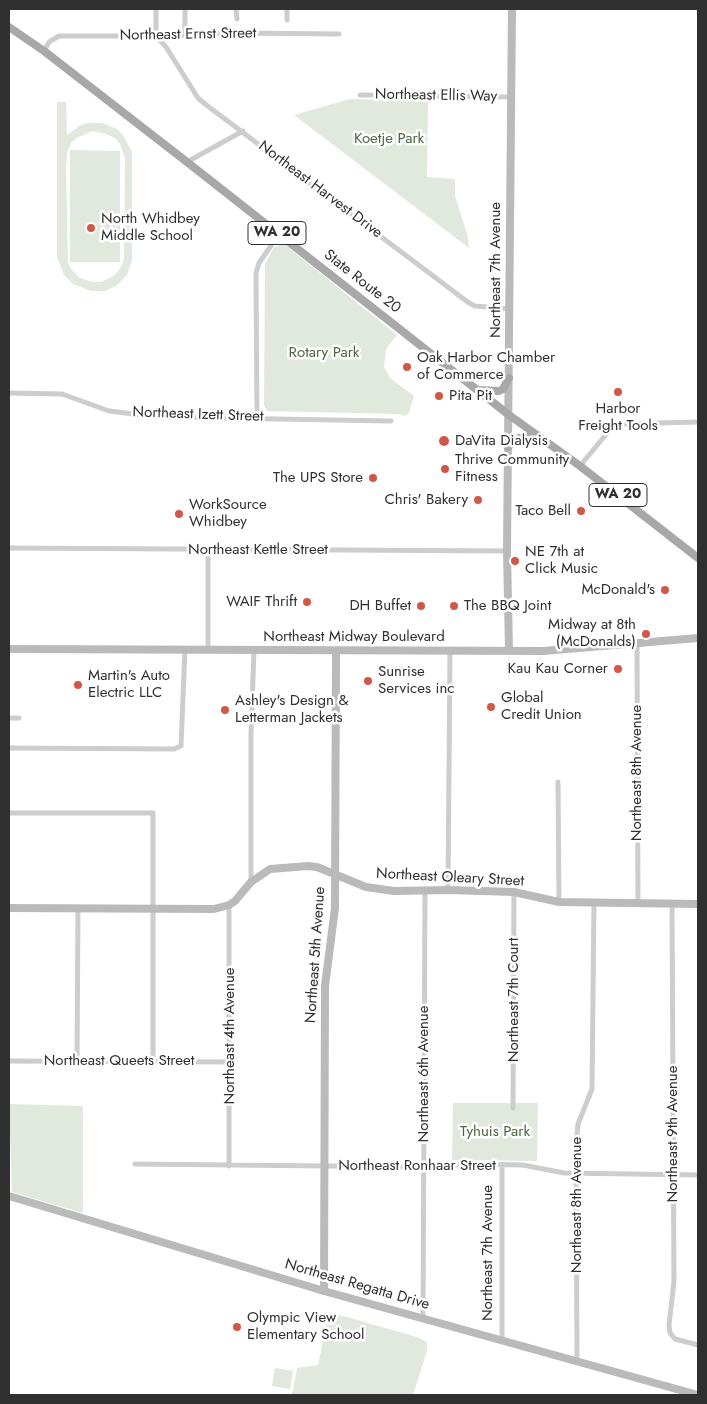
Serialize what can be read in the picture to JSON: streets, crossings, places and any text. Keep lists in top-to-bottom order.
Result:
{
  "streets": {
    "main road": ["WA 20", "State Route 20"],
    "street": [
      "Northeast Ernst Street",
      "Northeast Ellis Way",
      "Northeast Harvest Drive",
      "Northeast 7th Avenue",
      "Northeast Izett Street",
      "Northeast Kettle Street",
      "Northeast Midway Boulevard",
      "Northeast 8th Avenue",
      "Northeast Oleary Street",
      "Northeast 5th Avenue",
      "Northeast 7th Court",
      "Northeast 4th Avenue",
      "Northeast Queets Street",
      "Northeast 6th Avenue",
      "Northeast 9th Avenue",
      "Northeast Ronhaar Street",
      "Northeast Regatta Drive"
    ]
  },
  "crossings": [
    ["Northeast Ernst Street", "Northeast Harvest Drive"],
    ["Northeast Ernst Street", "State Route 20"],
    ["Northeast Ellis Way", "Northeast 7th Avenue"],
    ["Northeast Harvest Drive", "Northeast 7th Avenue"],
    ["Northeast 7th Avenue", "State Route 20"],
    ["Northeast 7th Avenue", "Northeast Kettle Street"],
    ["Northeast 7th Avenue", "Northeast Midway Boulevard"],
    ["Northeast 7th Avenue", "Northeast Ronhaar Street"],
    ["Northeast 7th Avenue", "Northeast Regatta Drive"],
    ["Northeast Midway Boulevard", "Northeast 8th Avenue"],
    ["Northeast Midway Boulevard", "Northeast 5th Avenue"],
    ["Northeast 8th Avenue", "Northeast Oleary Street"],
    ["Northeast 8th Avenue", "Northeast Ronhaar Street"],
    ["Northeast 8th Avenue", "Northeast Regatta Drive"],
    ["Northeast Oleary Street", "Northeast 5th Avenue"],
    ["Northeast Oleary Street", "Northeast 7th Court"],
    ["Northeast Oleary Street", "Northeast 4th Avenue"],
    ["Northeast Oleary Street", "Northeast 6th Avenue"],
    ["Northeast Oleary Street", "Northeast 9th Avenue"],
    ["Northeast 5th Avenue", "Northeast Ronhaar Street"],
    ["Northeast 5th Avenue", "Northeast Regatta Drive"],
    ["Northeast 4th Avenue", "Northeast Queets Street"],
    ["Northeast 4th Avenue", "Northeast Ronhaar Street"],
    ["Northeast 6th Avenue", "Northeast Ronhaar Street"],
    ["Northeast 6th Avenue", "Northeast Regatta Drive"],
    ["Northeast 9th Avenue", "Northeast Ronhaar Street"]
  ],
  "parks": ["Koetje Park", "Rotary Park", "Tyhuis Park"],
  "places": [
    "North Whidbey Middle School",
    "Oak Harbor Chamber of Commerce",
    "Harbor Freight Tools",
    "Pita Pit",
    "DaVita Dialysis",
    "Thrive Community Fitness",
    "The UPS Store",
    "Chris' Bakery",
    "Taco Bell",
    "WorkSource Whidbey",
    "NE 7th at Click Music",
    "McDonald's",
    "WAIF Thrift",
    "DH Buffet",
    "The BBQ Joint",
    "Midway at 8th (McDonalds)",
    "Kau Kau Corner",
    "Sunrise Services inc",
    "Martin's Auto Electric LLC",
    "Global Credit Union",
    "Ashley's Design & Letterman Jackets",
    "Olympic View Elementary School"
  ]
}
